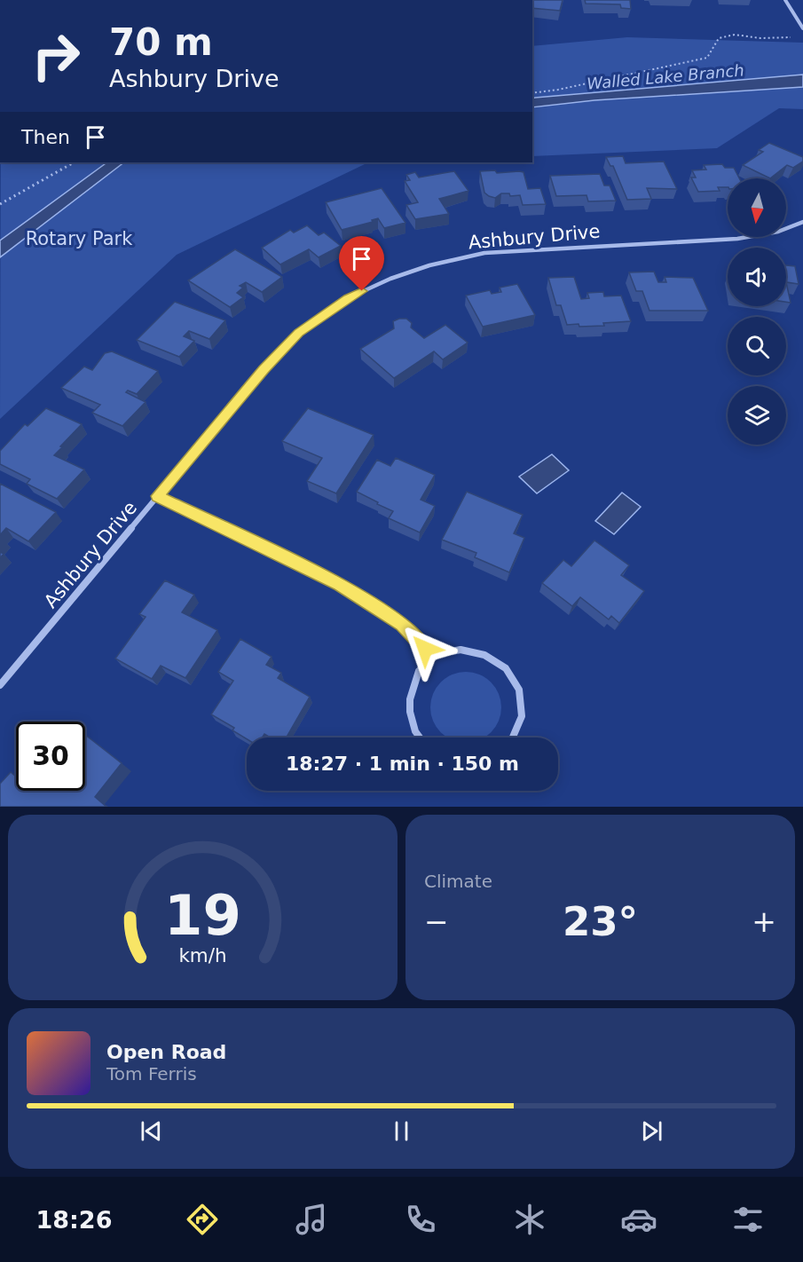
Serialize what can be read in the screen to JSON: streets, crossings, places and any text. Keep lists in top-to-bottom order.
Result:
{
  "streets": {
    "street": ["Ashbury Drive"]
  },
  "water": ["Walled Lake Branch"],
  "parks": ["Rotary Park"],
  "north": "bottom",
  "page": {
    "turn": ["70 m", "Ashbury Drive"],
    "then": "Then",
    "limit": "30",
    "trip": "18:27 · 1 min · 150 m",
    "tile": "Climate",
    "heat": ["−", "23°", "+"],
    "song": ["Open Road", "Tom Ferris"],
    "tabs": "18:26",
    "gauge": ["19", "km/h"]
  }
}
